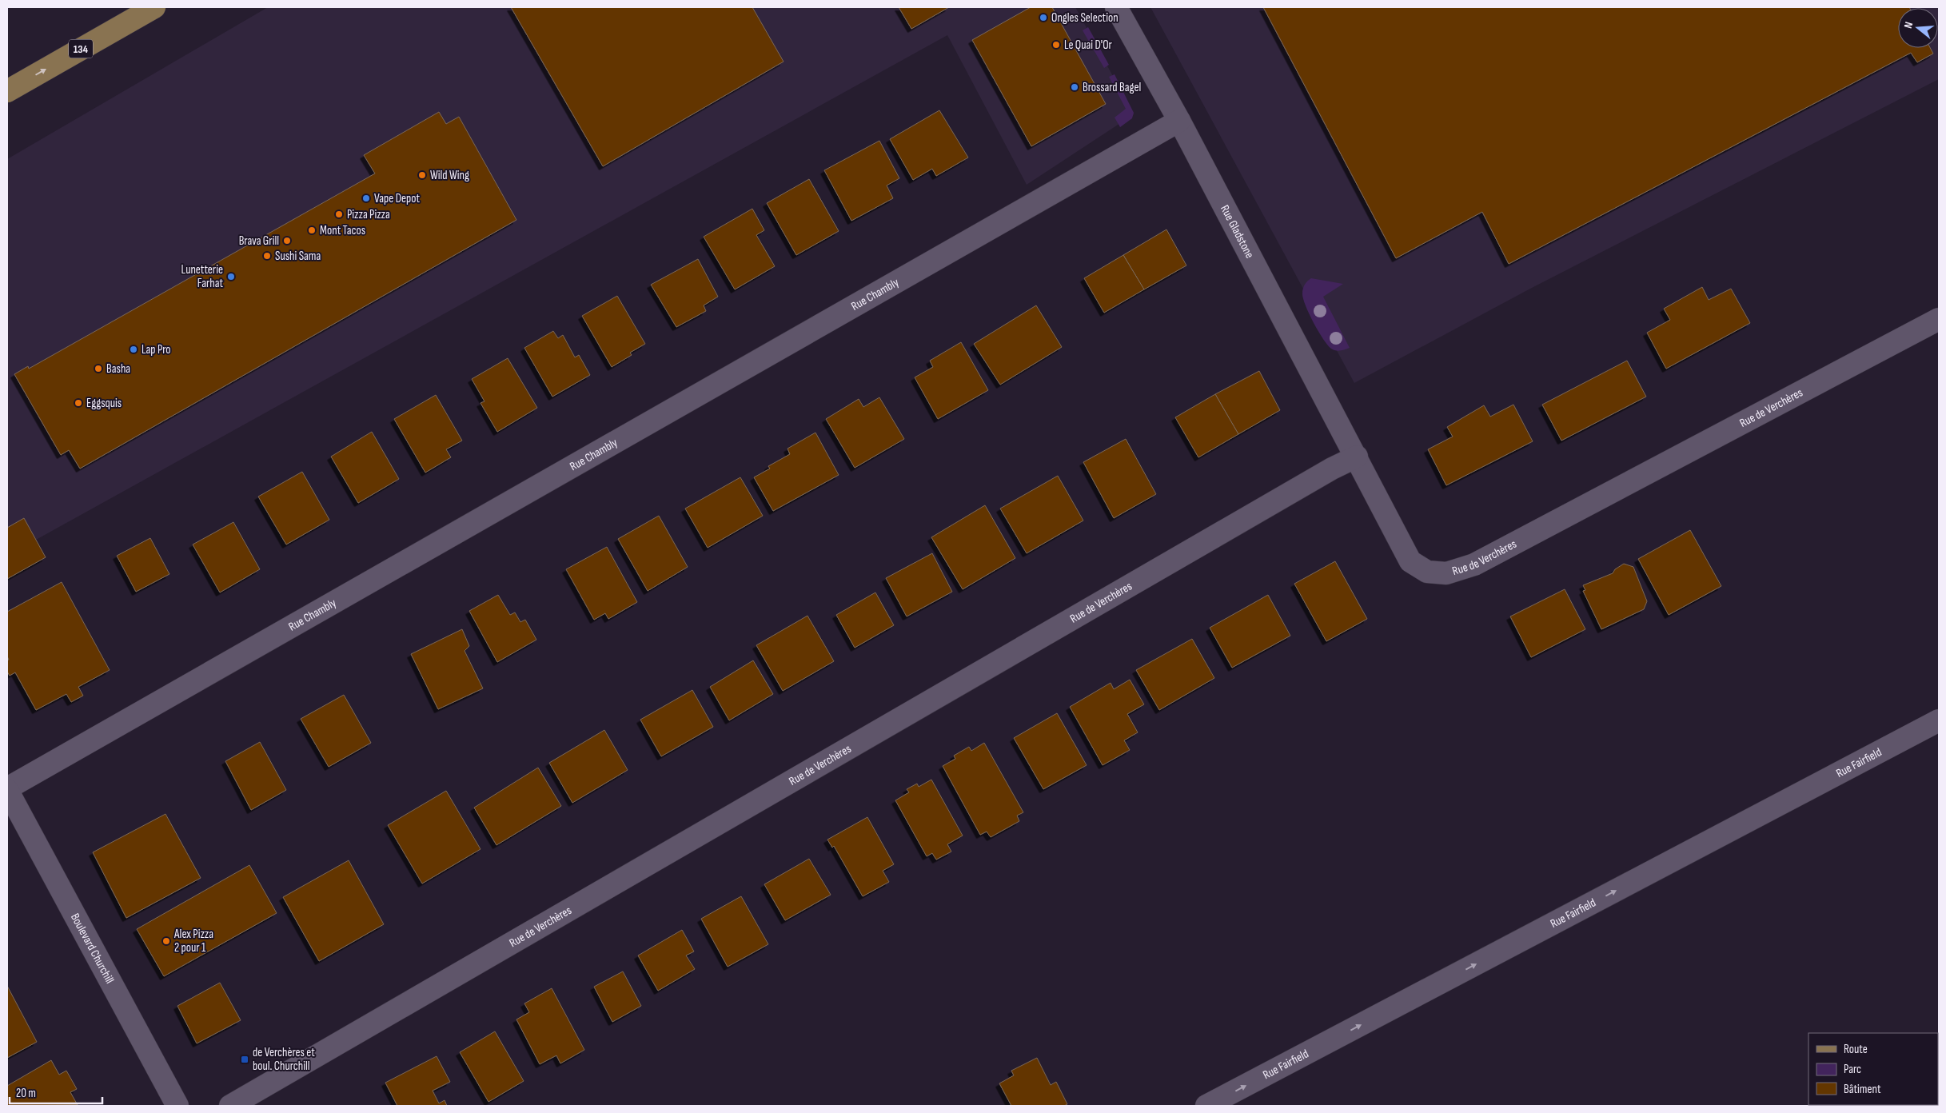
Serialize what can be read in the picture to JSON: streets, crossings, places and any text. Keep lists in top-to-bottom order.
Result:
{
  "streets": {
    "main road": ["134"],
    "street": [
      "Rue Gladstone",
      "Rue Chambly",
      "Rue de Verchères",
      "Rue Fairfield",
      "Boulevard Churchill"
    ]
  },
  "crossings": [
    ["Rue Gladstone", "Rue Chambly"],
    ["Rue Gladstone", "Rue de Verchères"],
    ["Rue Chambly", "Boulevard Churchill"]
  ],
  "one_way": ["Rue Fairfield"],
  "places": {
    "other": [
      "Ongles Selection",
      "Le Quai D'Or",
      "Brossard Bagel",
      "Wild Wing",
      "Vape Depot",
      "Pizza Pizza",
      "Mont Tacos",
      "Brava Grill",
      "Sushi Sama",
      "Lunetterie Farhat",
      "Lap Pro",
      "Basha",
      "Eggsquis",
      "Alex Pizza 2 pour 1"
    ],
    "transit": ["de Verchères et boul. Churchill"]
  },
  "legend": ["Route", "Parc", "Bâtiment"],
  "scale_bar": "20 m",
  "north": "left"
}
